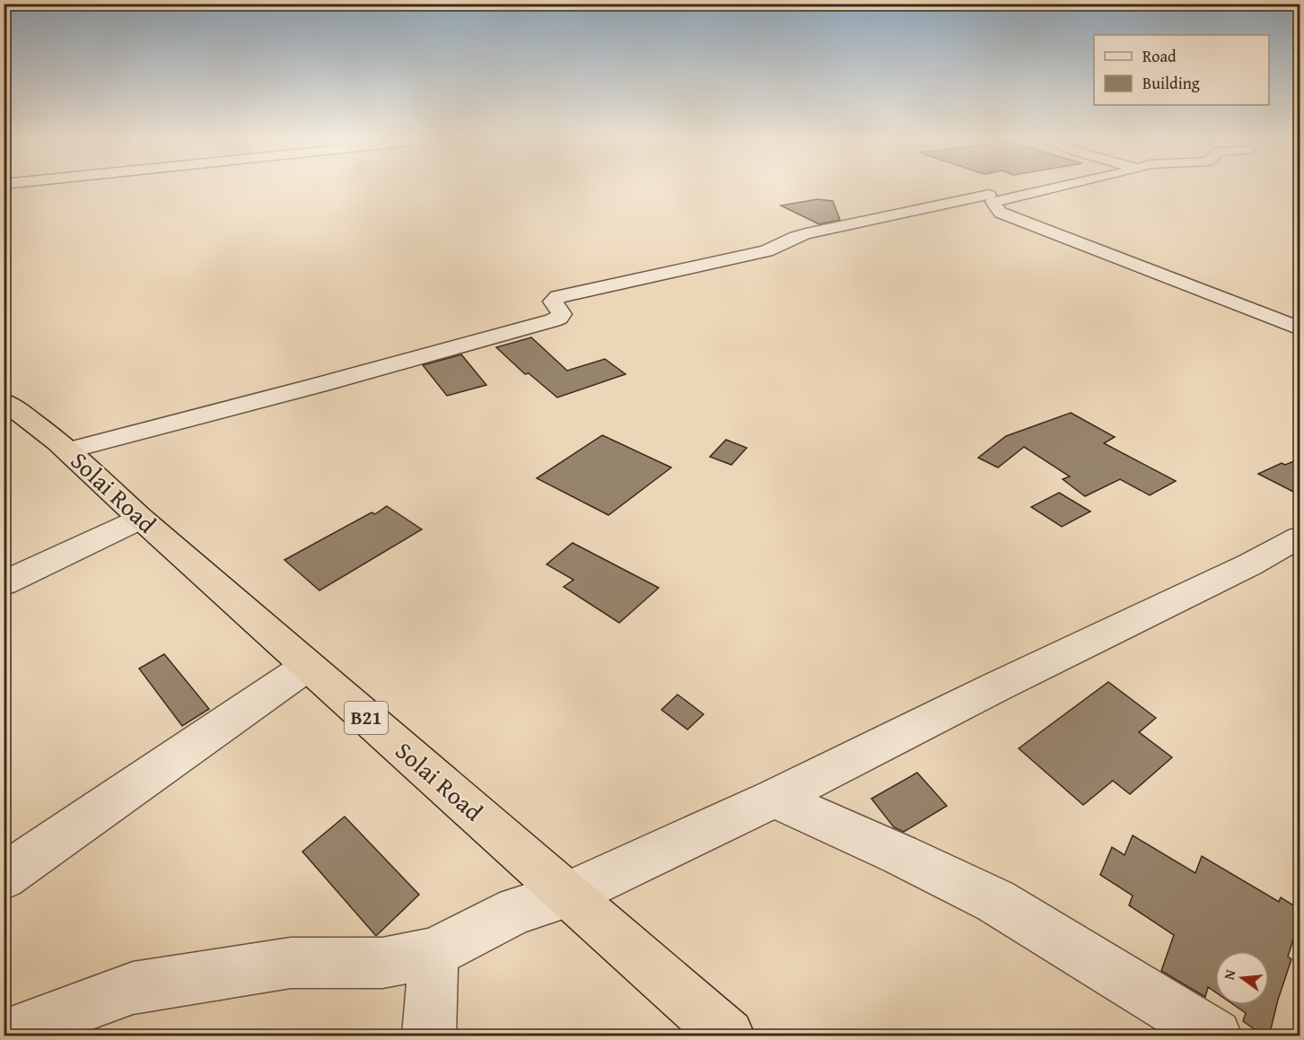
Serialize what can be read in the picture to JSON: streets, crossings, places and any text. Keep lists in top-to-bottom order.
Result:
{
  "streets": {
    "highway": ["Solai Road", "B21"]
  },
  "legend": ["Road", "Building"],
  "north": "left"
}
